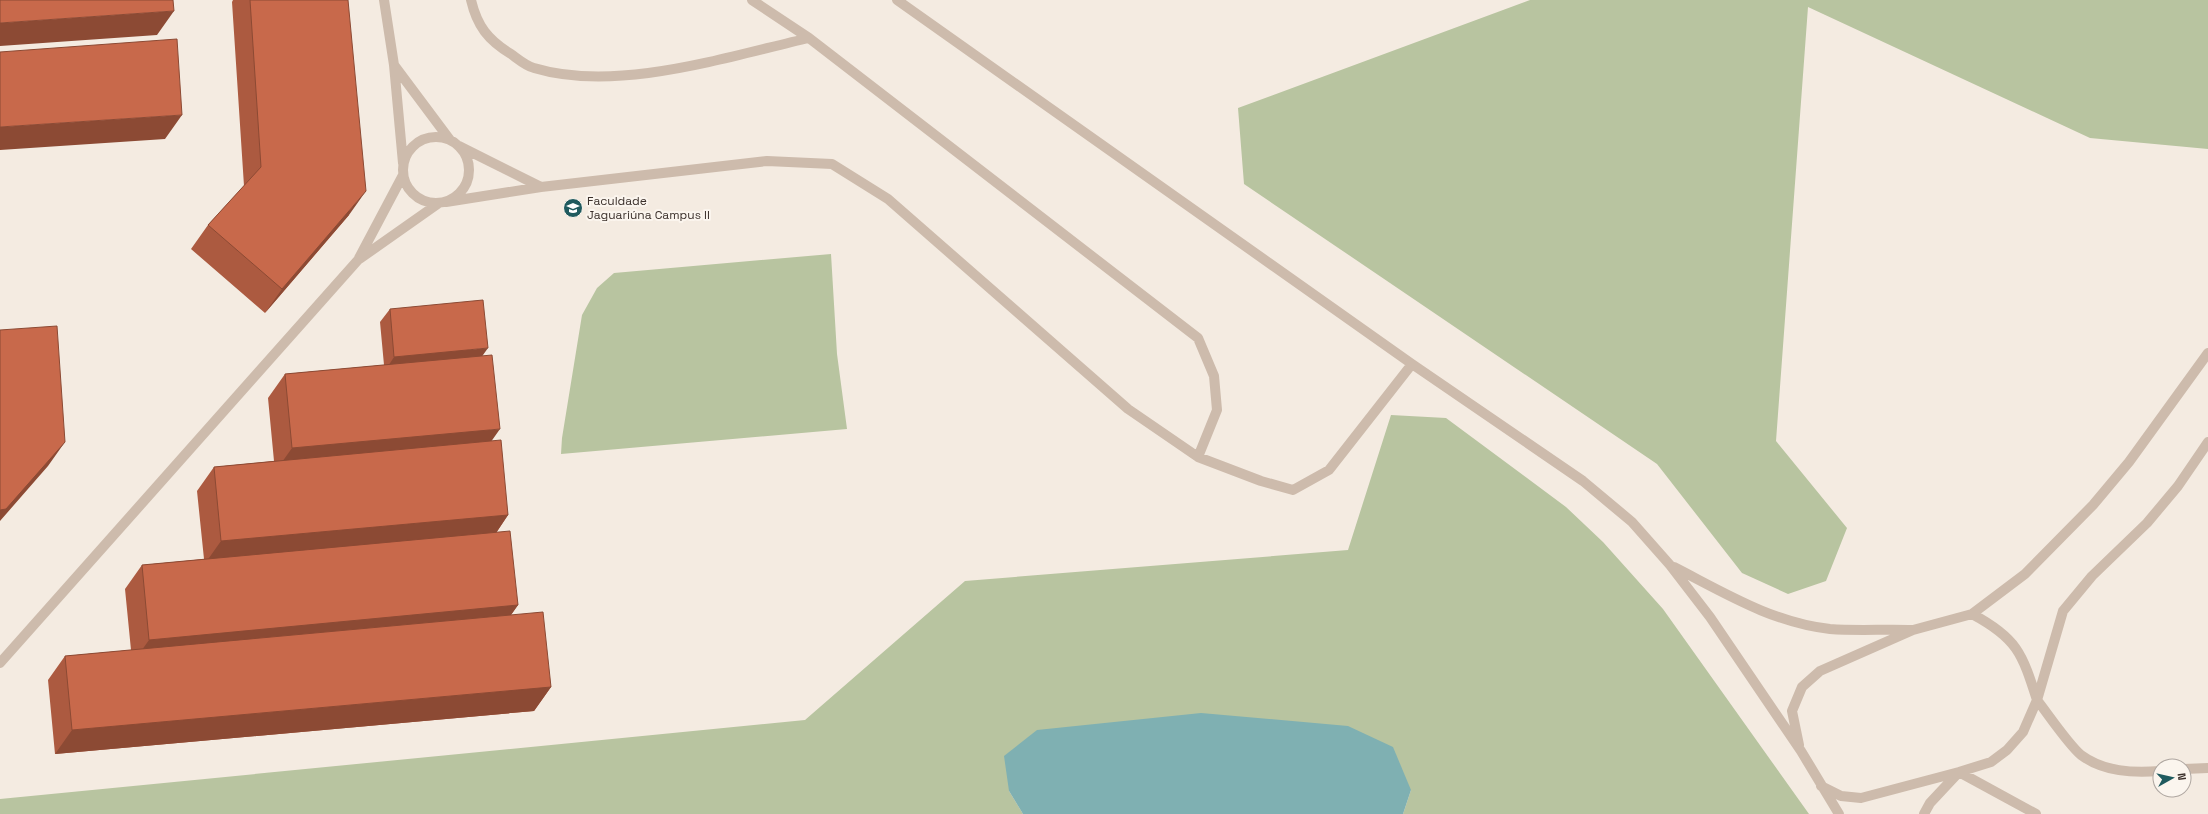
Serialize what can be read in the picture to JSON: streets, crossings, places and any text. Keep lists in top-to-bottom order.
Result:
{
  "places": {
    "school or university": ["Faculdade Jaguariúna Campus II"]
  },
  "north": "right"
}
